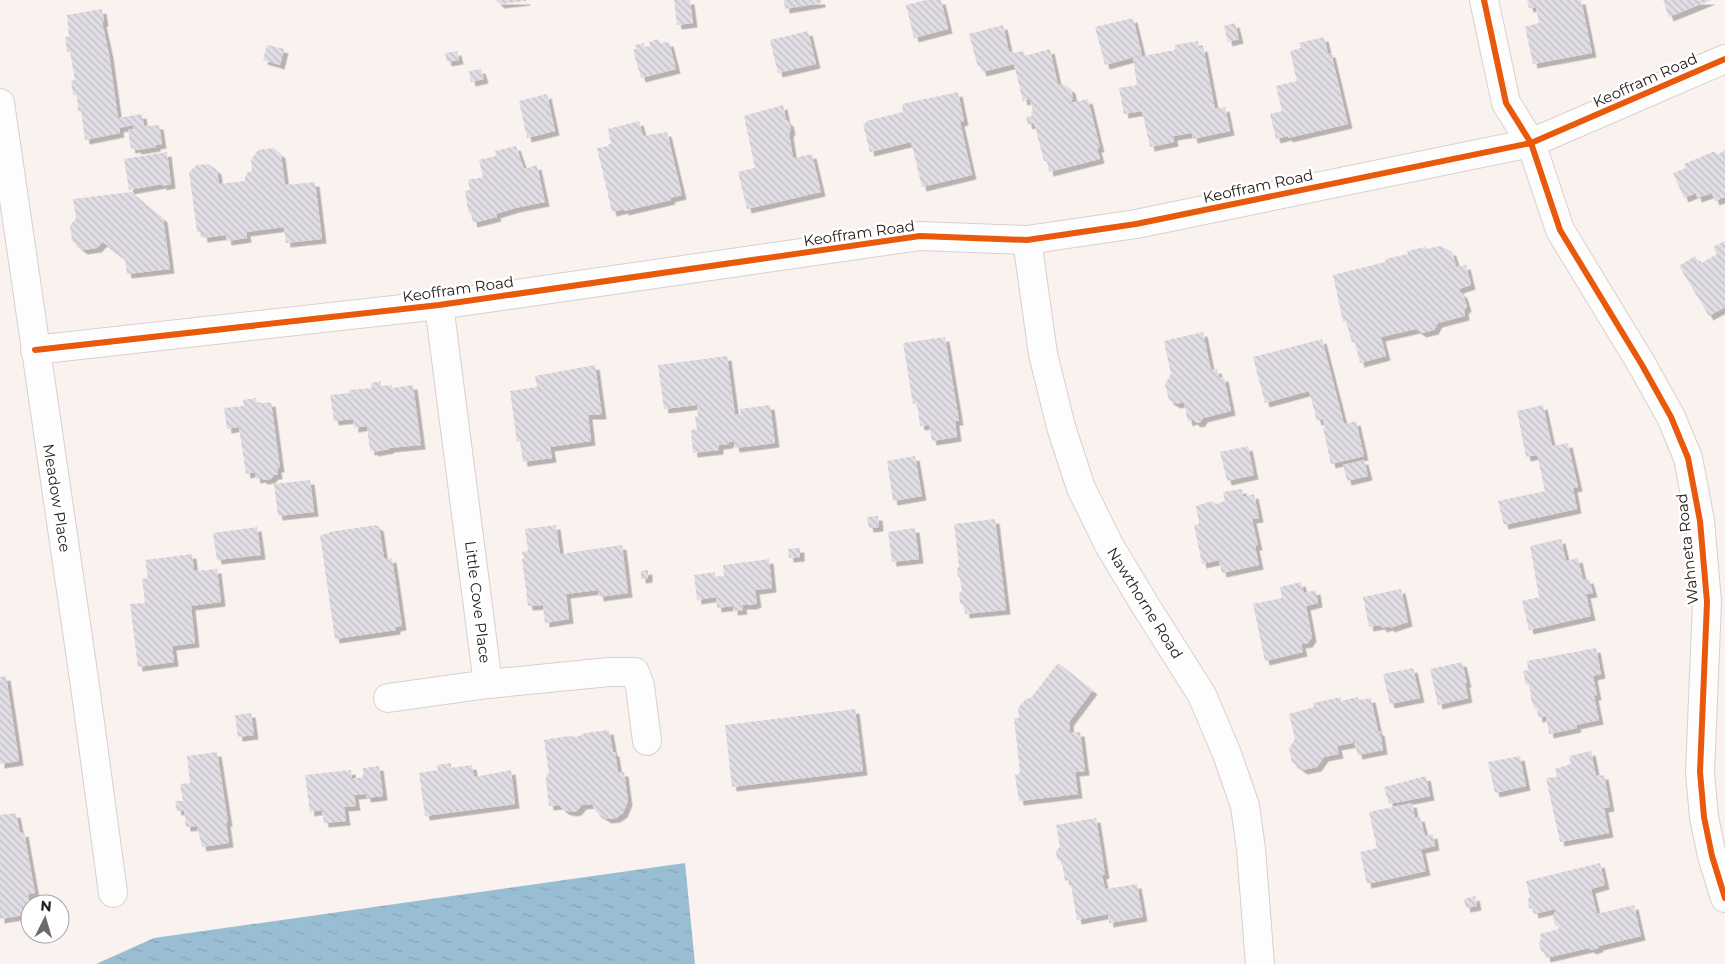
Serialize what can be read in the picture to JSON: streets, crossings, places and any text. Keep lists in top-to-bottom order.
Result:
{
  "streets": {
    "street": [
      "Keoffram Road",
      "Meadow Place",
      "Wahneta Road",
      "Little Cove Place",
      "Nawthorne Road"
    ]
  },
  "crossings": [
    ["Keoffram Road", "Meadow Place"],
    ["Keoffram Road", "Wahneta Road"],
    ["Keoffram Road", "Little Cove Place"],
    ["Keoffram Road", "Nawthorne Road"]
  ],
  "north": "top"
}
